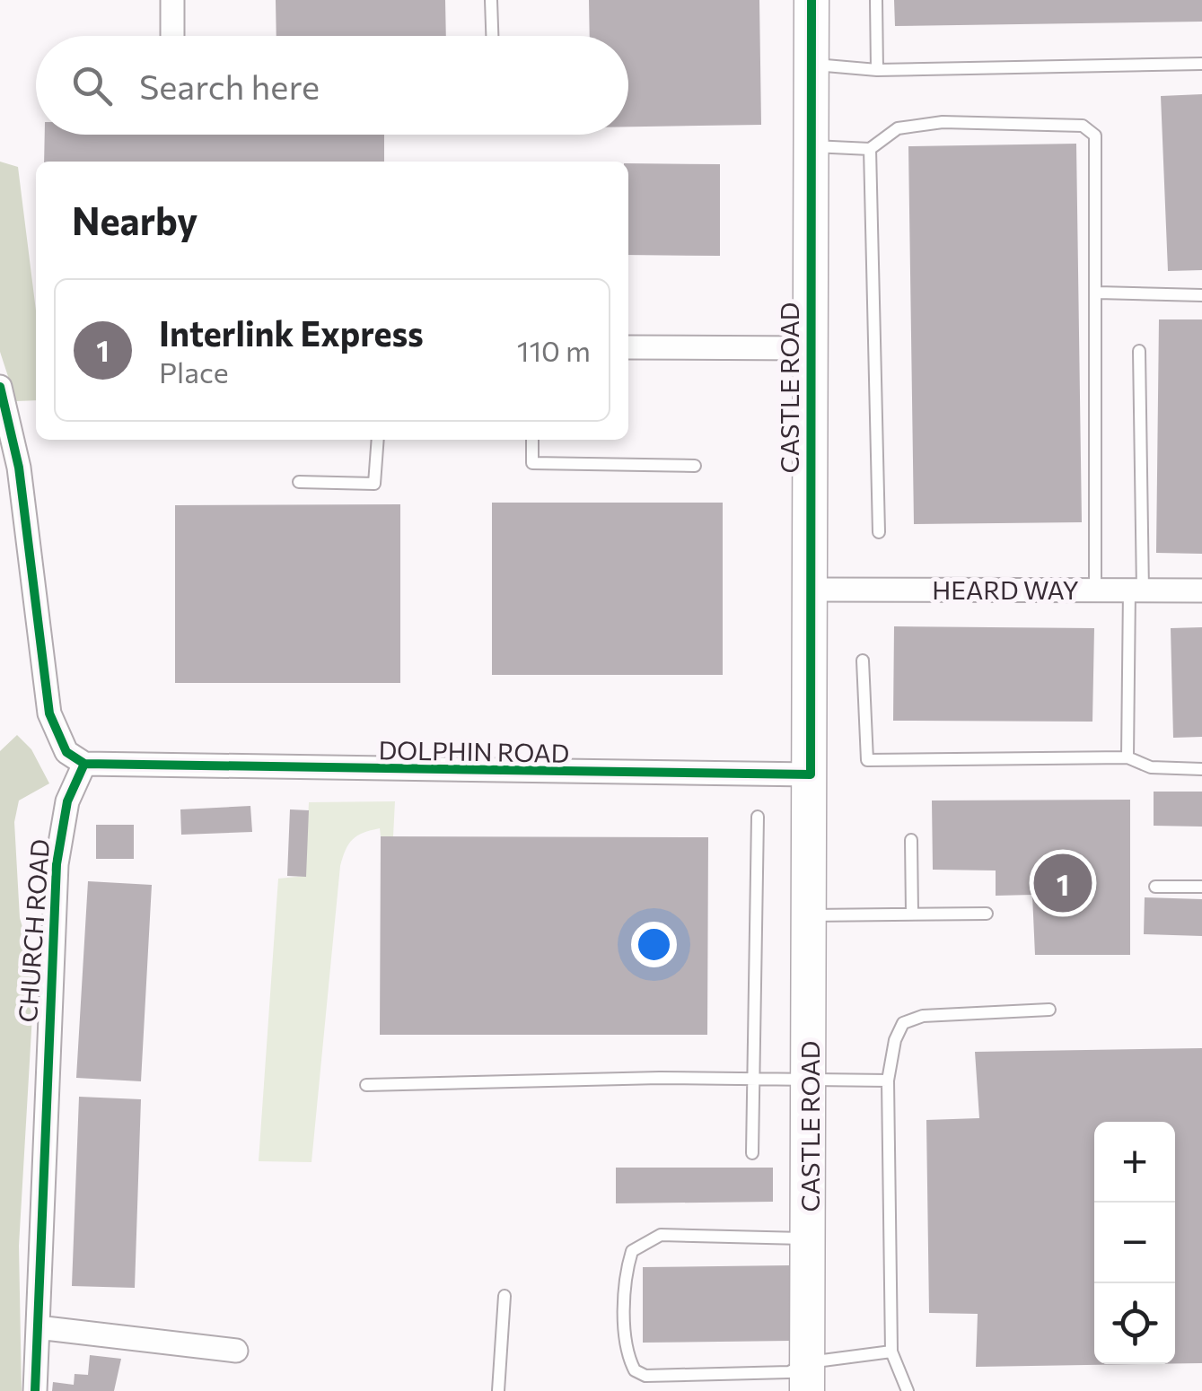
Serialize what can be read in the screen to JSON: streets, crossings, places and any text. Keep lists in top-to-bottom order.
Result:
{
  "streets": {
    "main road": ["CASTLE ROAD"],
    "street": ["HEARD WAY", "DOLPHIN ROAD", "CHURCH ROAD"]
  },
  "crossings": [
    ["CASTLE ROAD", "HEARD WAY"],
    ["CASTLE ROAD", "DOLPHIN ROAD"],
    ["DOLPHIN ROAD", "CHURCH ROAD"]
  ],
  "page": {
    "search": "Search here",
    "heading": "Nearby",
    "list": [
      {
        "mark": "1",
        "name": "Interlink Express",
        "note": "Place",
        "value": "110 m"
      }
    ],
    "pins": "1",
    "map_buttons": ["+", "−"]
  }
}
